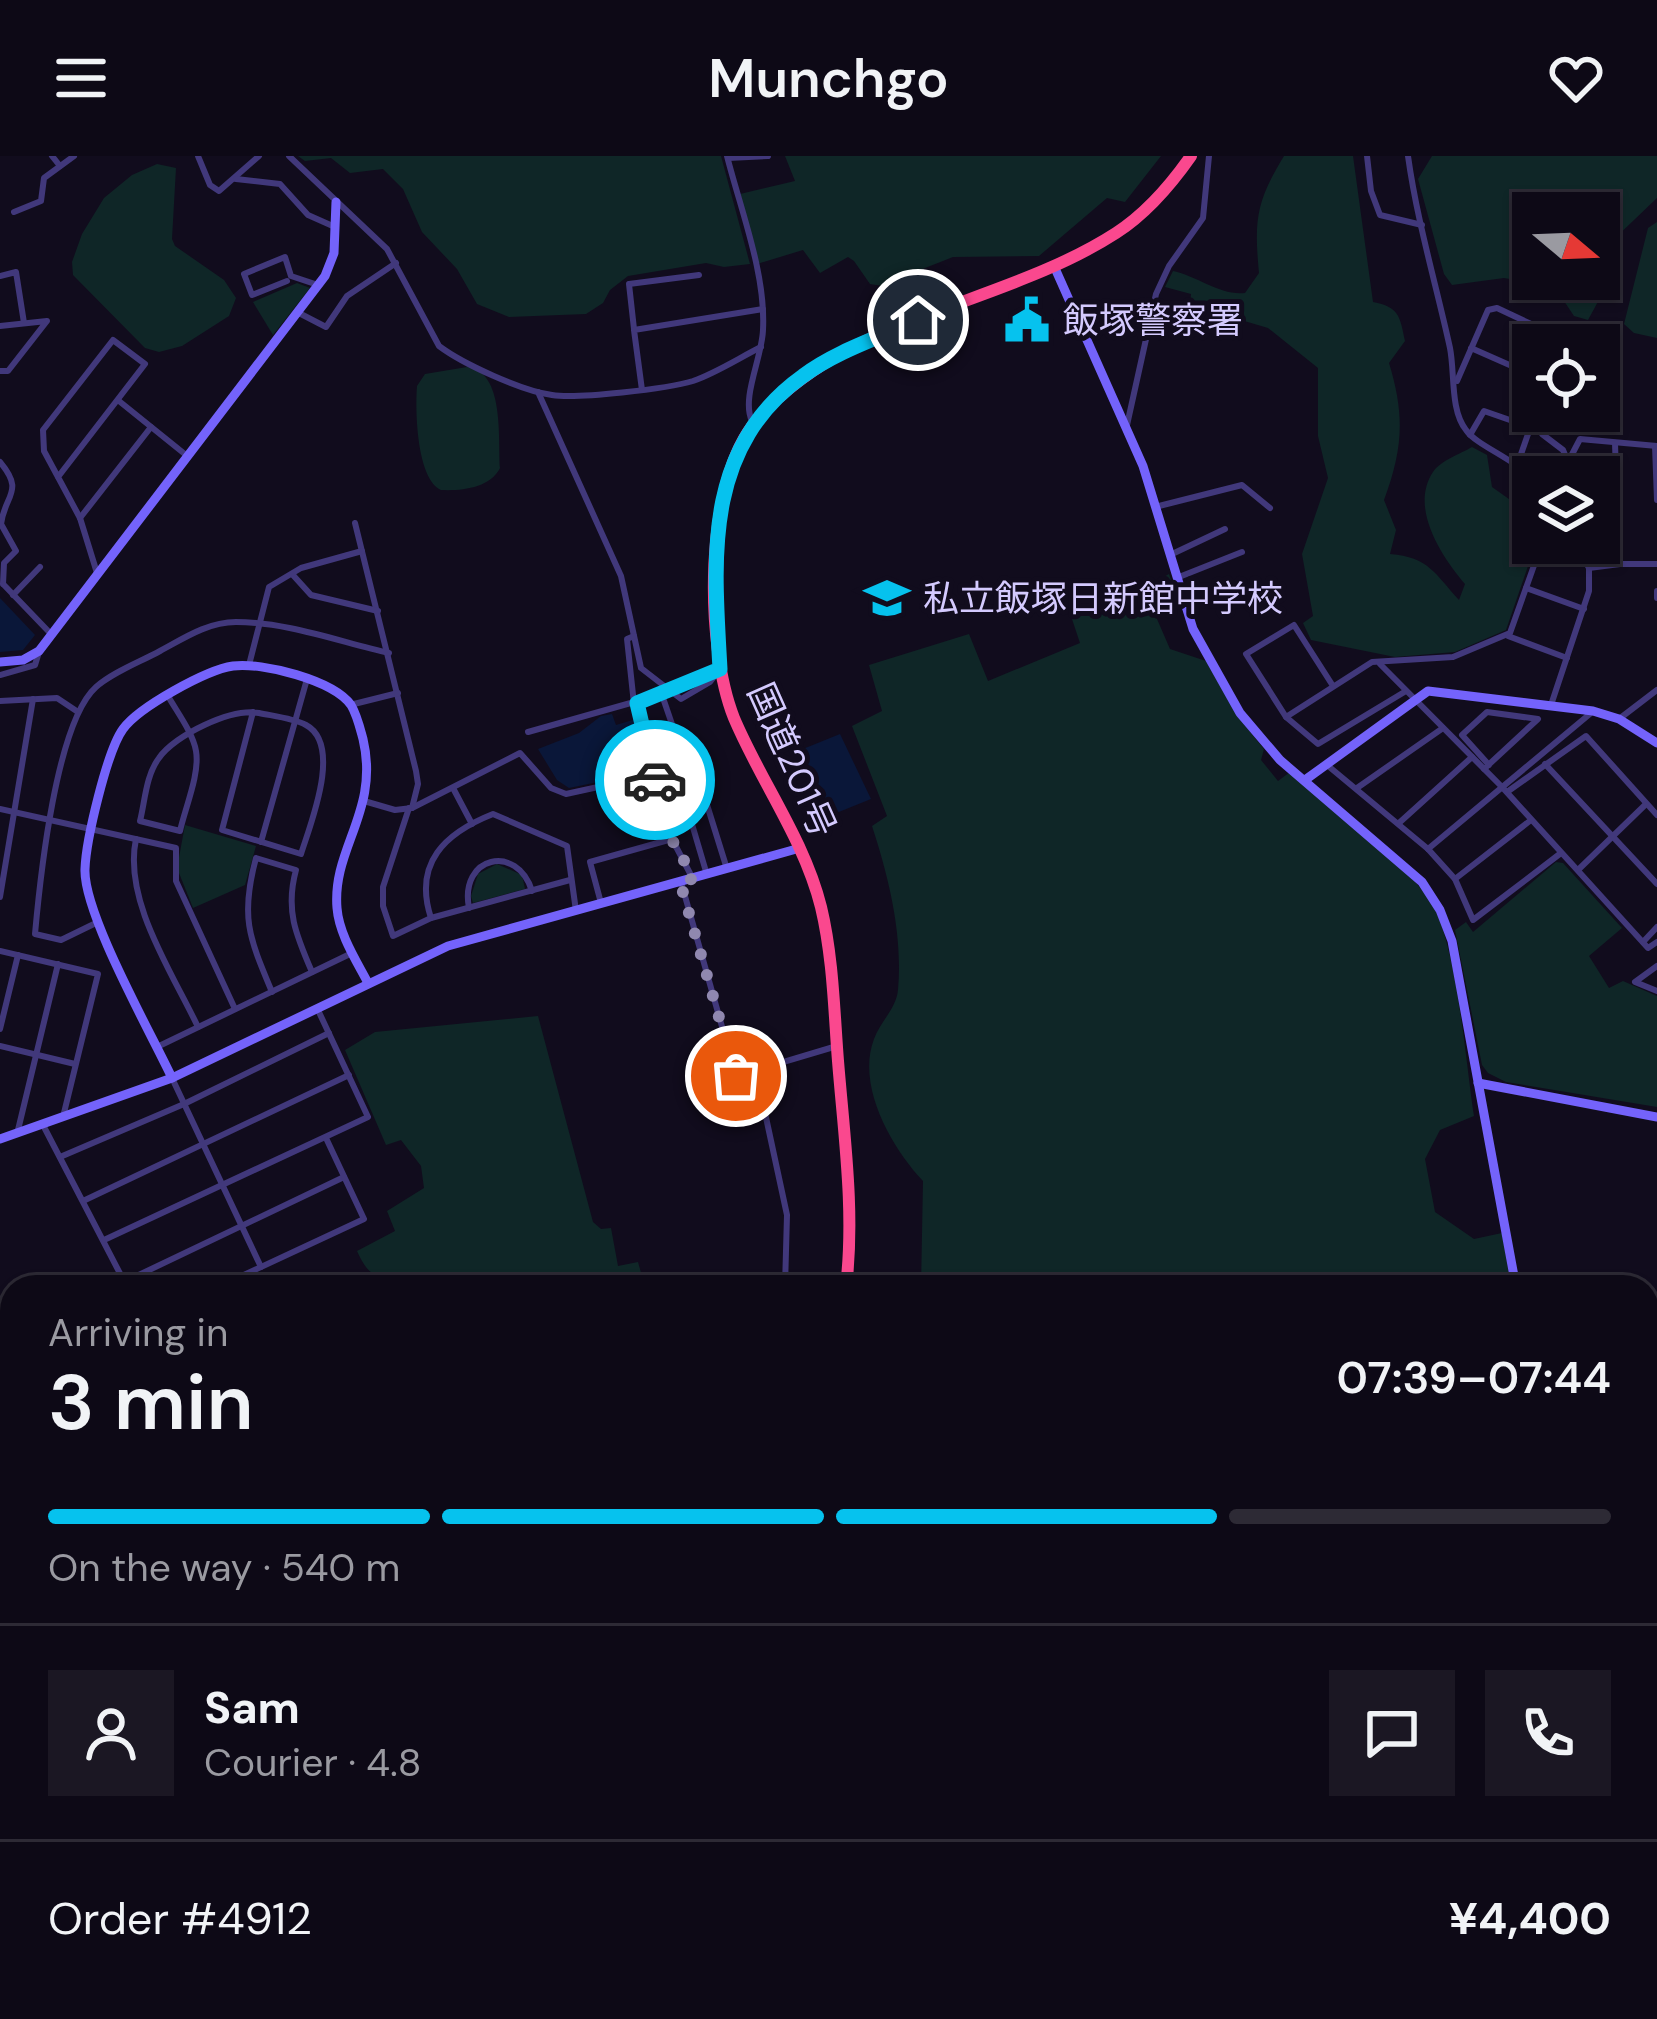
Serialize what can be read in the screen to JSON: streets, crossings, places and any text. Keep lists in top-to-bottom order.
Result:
{
  "streets": {
    "highway": ["国道201号"]
  },
  "places": {
    "public building": ["飯塚警察署"],
    "school or university": ["私立飯塚日新館中学校"]
  },
  "north": "right",
  "page": {
    "header": "Munchgo",
    "heading": ["3 min", "Arriving in", "07:39–07:44"],
    "panel": [
      "Sam",
      "Courier · 4.8",
      "Order #4912",
      "¥4,400"
    ],
    "bar": "On the way · 540 m"
  }
}
